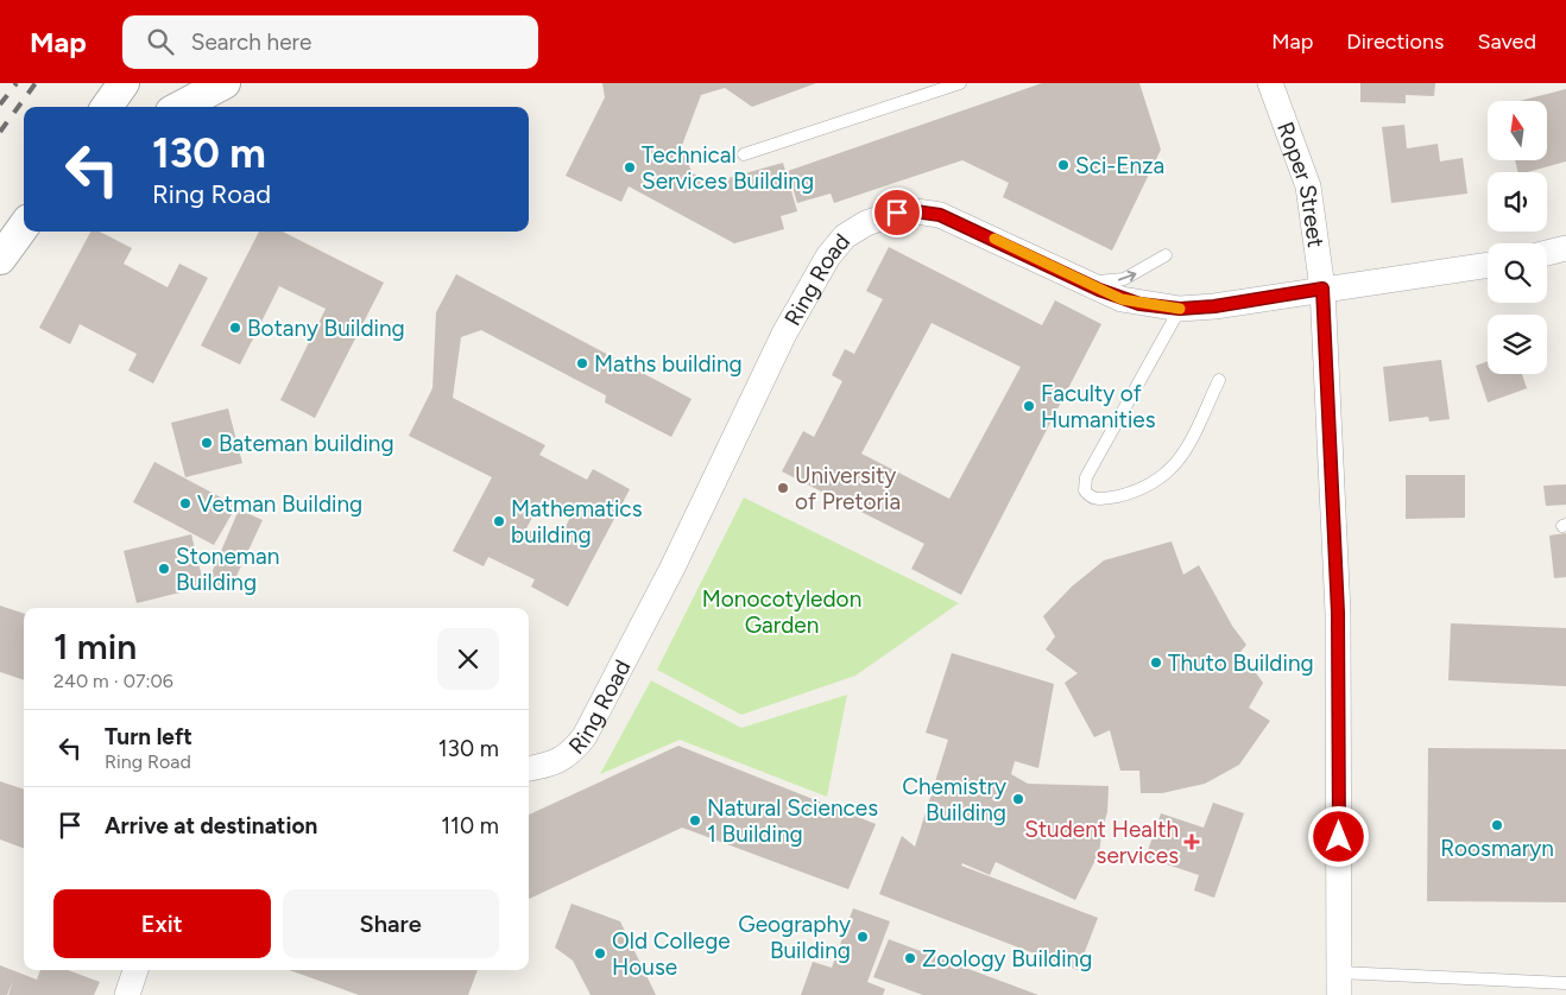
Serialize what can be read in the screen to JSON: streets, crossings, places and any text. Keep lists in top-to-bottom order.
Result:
{
  "streets": {
    "street": ["Roper Street", "Ring Road"]
  },
  "crossings": [
    ["Roper Street", "Ring Road"]
  ],
  "parks": ["Monocotyledon Garden"],
  "places": {
    "other": [
      "Sci-Enza",
      "Technical Services Building",
      "Botany Building",
      "Maths building",
      "Faculty of Humanities",
      "Bateman building",
      "University of Pretoria",
      "Vetman Building",
      "Mathematics building",
      "Stoneman Building",
      "Thuto Building",
      "Chemistry Building",
      "Natural Sciences 1 Building",
      "Roosmaryn",
      "Geography Building",
      "Old College House",
      "Zoology Building"
    ],
    "health": ["Student Health services"]
  },
  "north": "top",
  "page": {
    "header": "Map",
    "search": "Search here",
    "nav": ["Map", "Directions", "Saved"],
    "turn": ["130 m", "Ring Road"],
    "heading": ["1 min", "240 m · 07:06"],
    "list": [
      {
        "name": "Turn left",
        "note": "Ring Road",
        "value": "130 m"
      },
      {
        "name": "Arrive at destination",
        "value": "110 m"
      }
    ],
    "buttons": ["Exit", "Share"]
  }
}
